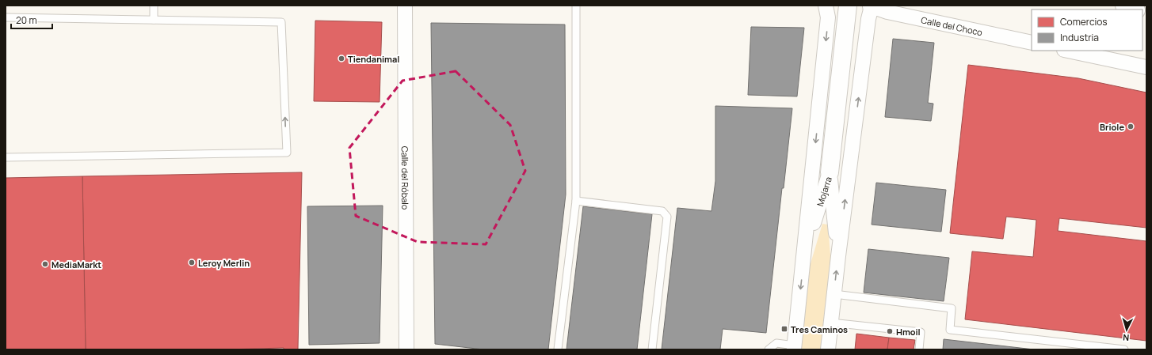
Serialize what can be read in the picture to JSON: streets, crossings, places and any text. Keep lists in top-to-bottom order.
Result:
{
  "streets": {
    "street": ["Calle del Choco", "Calle del Róbalo", "Mojarra"]
  },
  "places": {
    "other": [
      "Tiendanimal",
      "Briole",
      "Leroy Merlin",
      "MediaMarkt",
      "Hmoil"
    ],
    "transit": ["Tres Caminos"]
  },
  "legend": ["Comercios", "Industria"],
  "scale_bar": "20 m",
  "north": "bottom"
}
